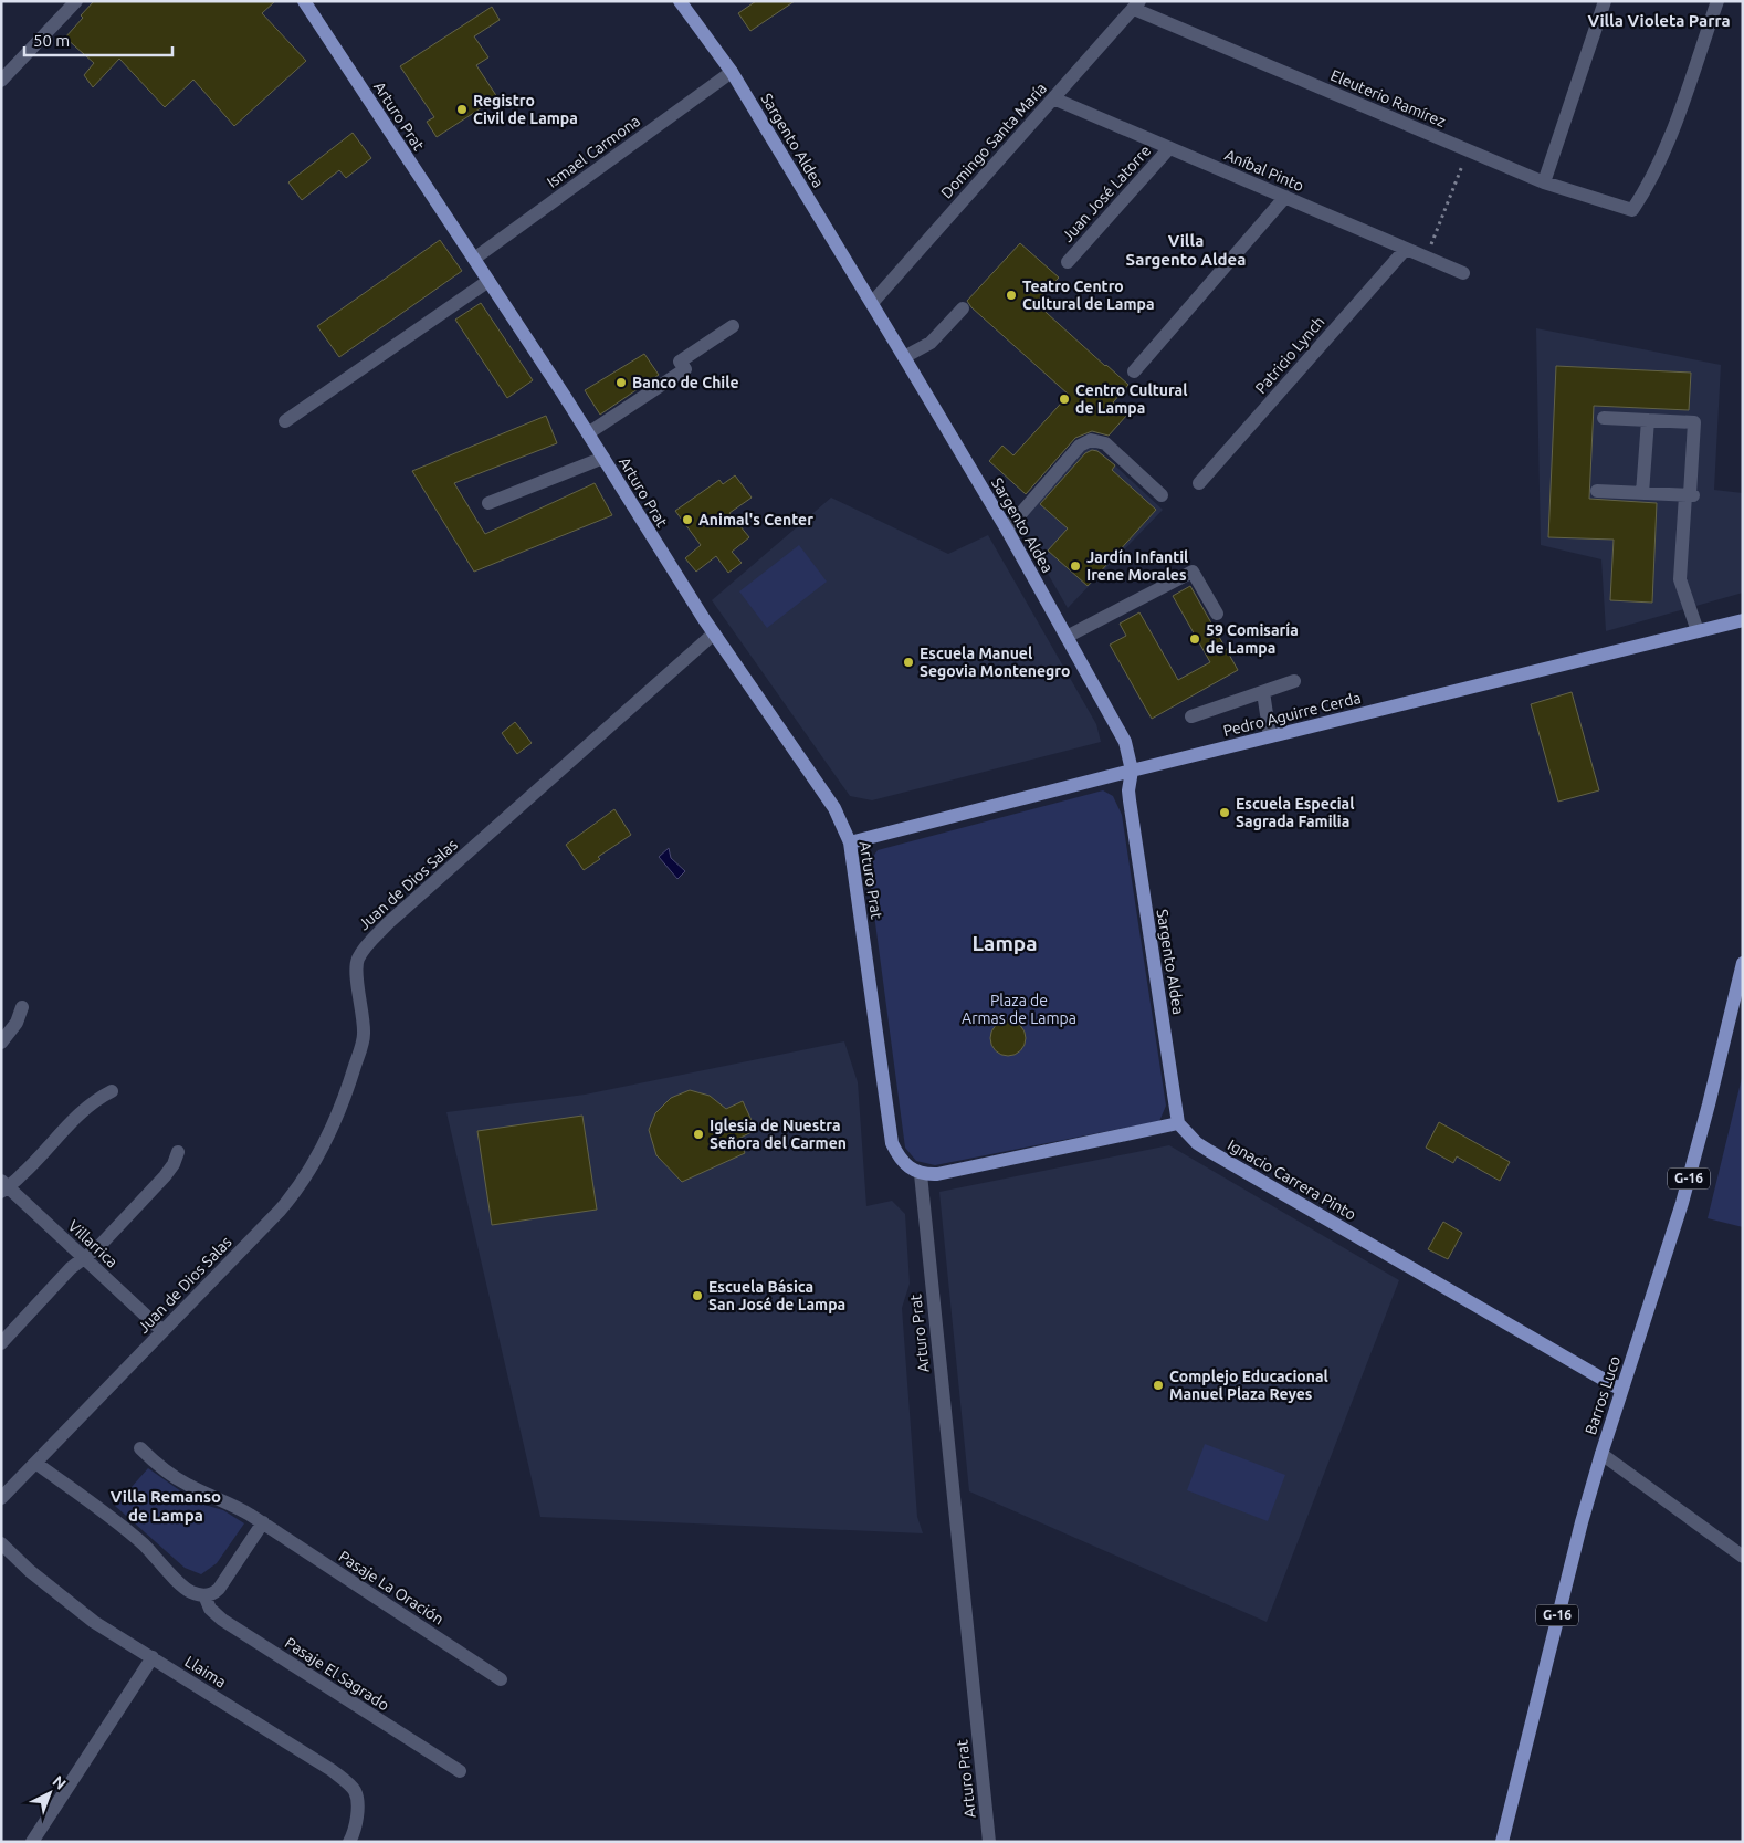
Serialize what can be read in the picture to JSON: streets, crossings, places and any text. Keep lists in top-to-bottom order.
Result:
{
  "streets": {
    "main road": [
      "Arturo Prat",
      "Sargento Aldea",
      "Pedro Aguirre Cerda",
      "G-16",
      "Ignacio Carrera Pinto",
      "Barros Luco"
    ],
    "street": [
      "Eleuterio Ramírez",
      "Domingo Santa María",
      "Ismael Carmona",
      "Aníbal Pinto",
      "Juan José Latorre",
      "Patricio Lynch",
      "Juan de Dios Salas",
      "Villarrica",
      "Pasaje La Oración",
      "Llaima",
      "Pasaje El Sagrado"
    ]
  },
  "crossings": [
    ["Eleuterio Ramírez", "Domingo Santa María"],
    ["Arturo Prat", "Ismael Carmona"],
    ["Arturo Prat", "Pedro Aguirre Cerda"],
    ["Arturo Prat", "Juan de Dios Salas"],
    ["Sargento Aldea", "Domingo Santa María"],
    ["Sargento Aldea", "Ismael Carmona"],
    ["Sargento Aldea", "Pedro Aguirre Cerda"],
    ["Sargento Aldea", "Ignacio Carrera Pinto"],
    ["Domingo Santa María", "Aníbal Pinto"],
    ["Aníbal Pinto", "Juan José Latorre"],
    ["Aníbal Pinto", "Patricio Lynch"],
    ["Juan de Dios Salas", "Villarrica"],
    ["Ignacio Carrera Pinto", "Barros Luco"]
  ],
  "districts": [
    "Villa Violeta Parra",
    "Villa Sargento Aldea",
    "Lampa",
    "Villa Remanso de Lampa"
  ],
  "parks": ["Plaza de Armas de Lampa"],
  "places": [
    "Registro Civil de Lampa",
    "Teatro Centro Cultural de Lampa",
    "Banco de Chile",
    "Centro Cultural de Lampa",
    "Animal's Center",
    "Jardín Infantil Irene Morales",
    "59 Comisaría de Lampa",
    "Escuela Manuel Segovia Montenegro",
    "Escuela Especial Sagrada Familia",
    "Iglesia de Nuestra Señora del Carmen",
    "Escuela Básica San José de Lampa",
    "Complejo Educacional Manuel Plaza Reyes"
  ],
  "scale_bar": "50 m",
  "north": "top right"
}
